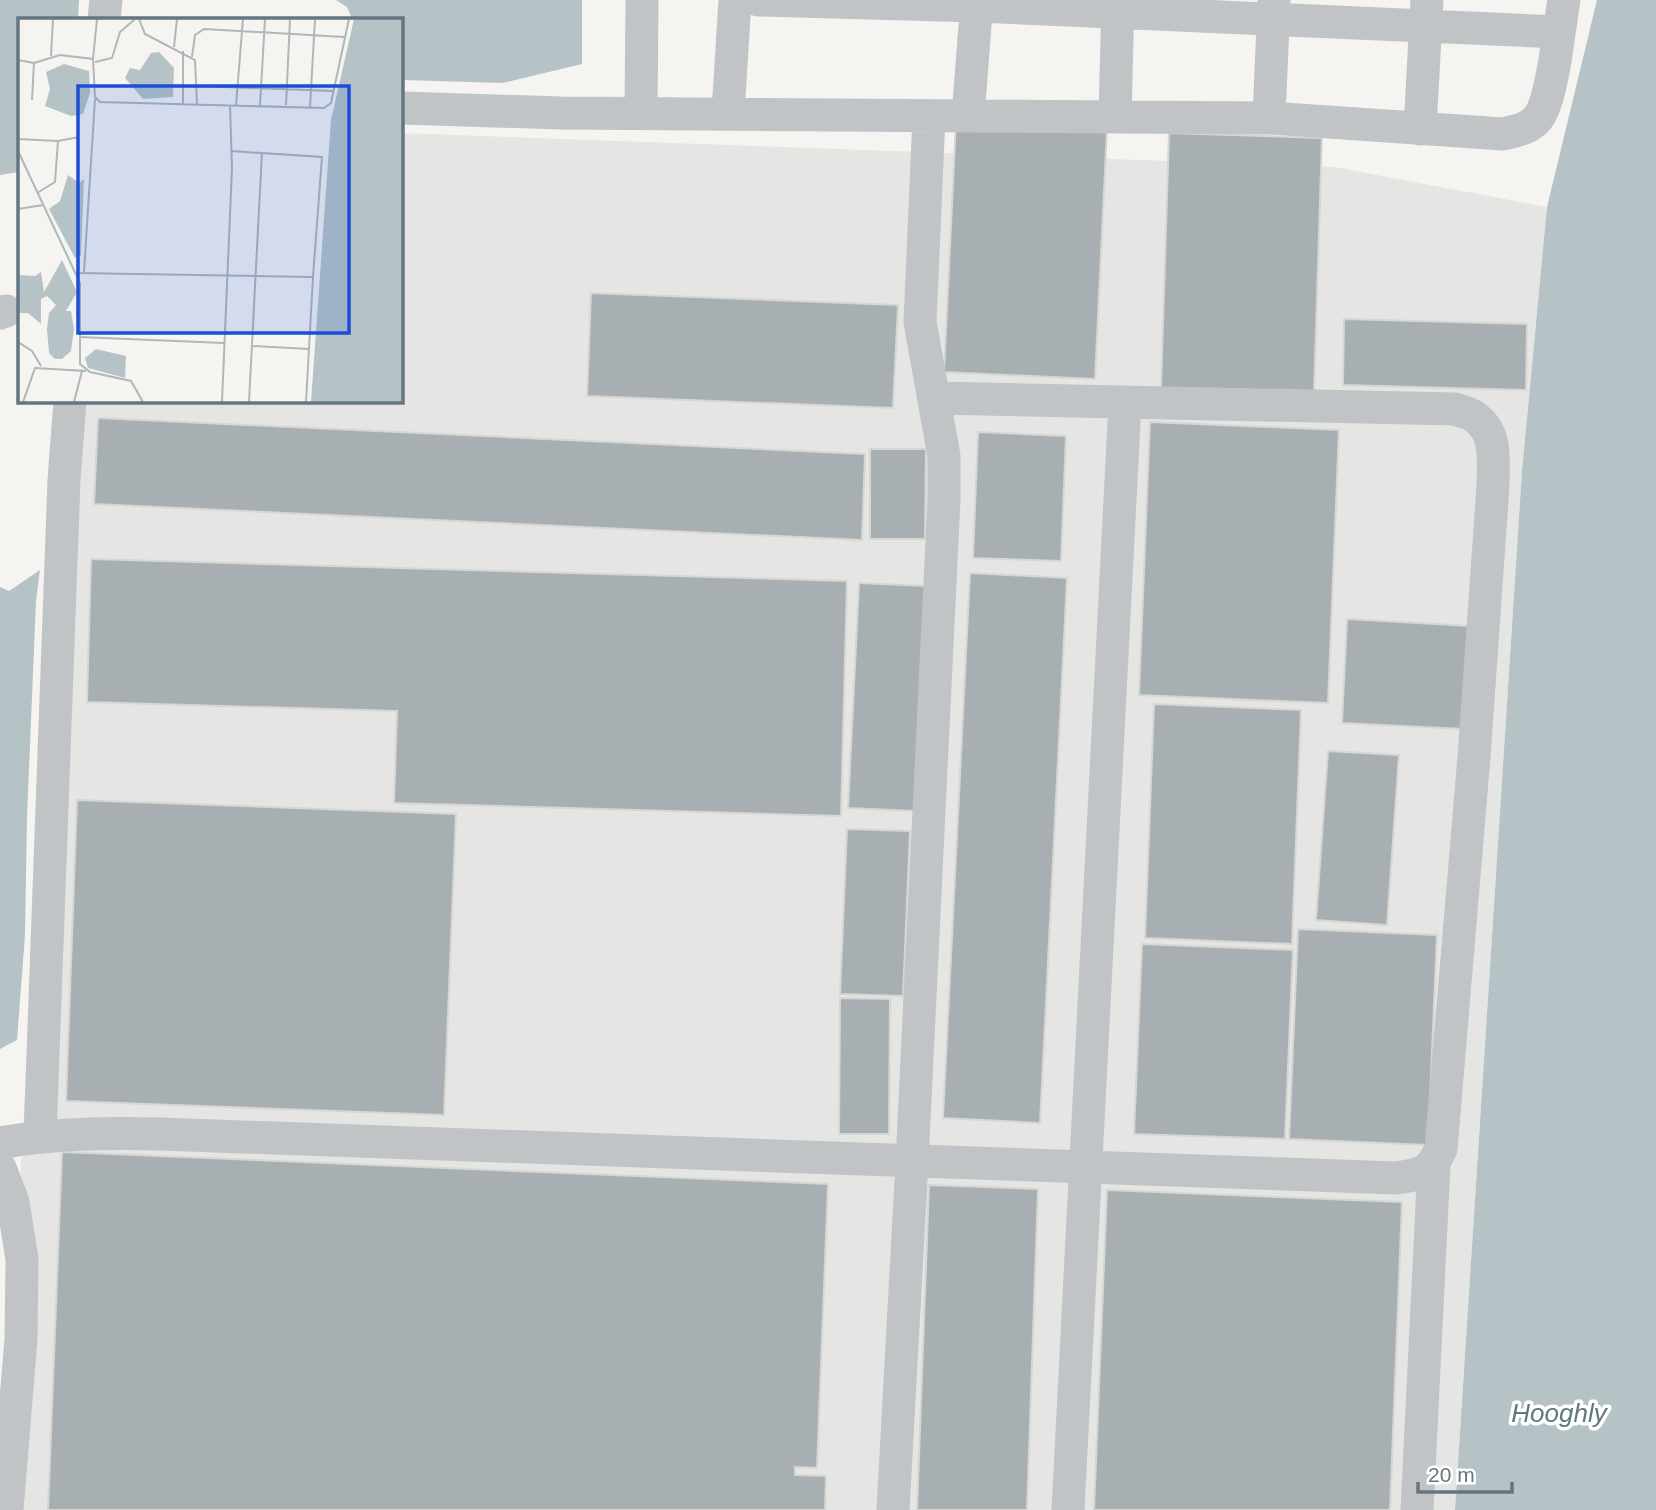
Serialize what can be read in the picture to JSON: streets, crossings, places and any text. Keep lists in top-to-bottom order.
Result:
{
  "water": ["Hooghly"],
  "scale_bar": "20 m"
}
